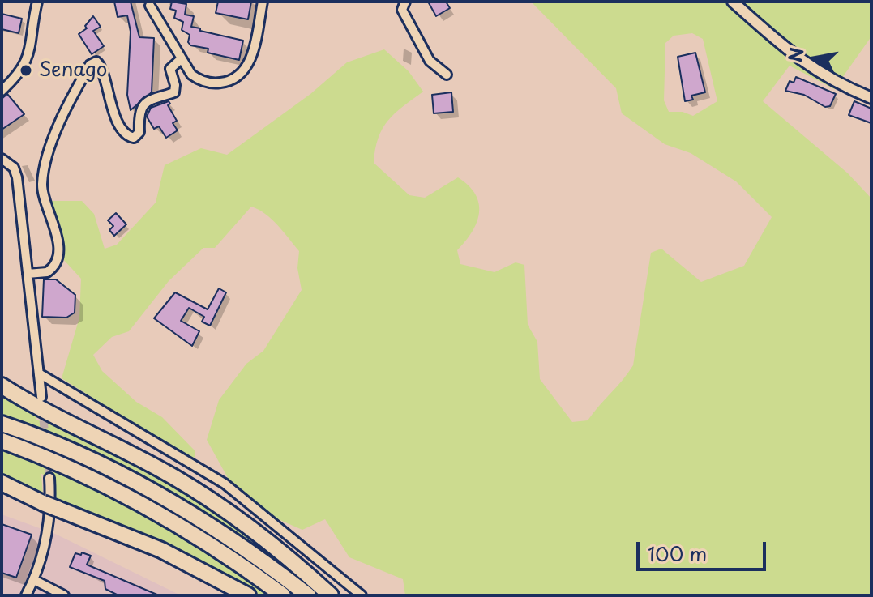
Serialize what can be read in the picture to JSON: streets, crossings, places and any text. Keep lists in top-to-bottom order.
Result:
{
  "places": ["Senago"],
  "scale_bar": "100 m",
  "north": "left"
}
